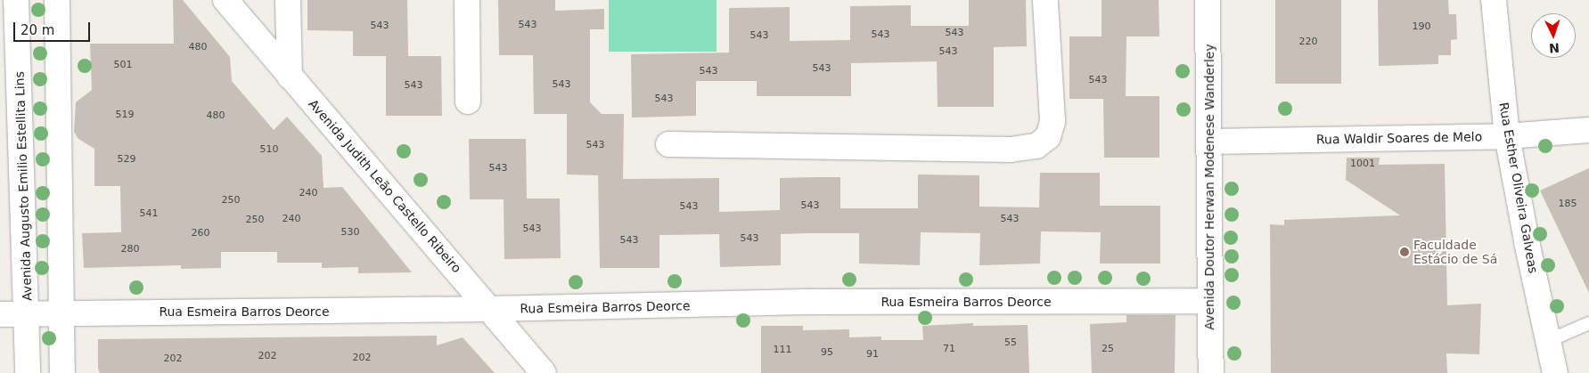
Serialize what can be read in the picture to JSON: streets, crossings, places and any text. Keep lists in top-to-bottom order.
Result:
{
  "streets": {
    "street": [
      "Rua Waldir Soares de Melo",
      "Avenida Augusto Emilio Estellita Lins",
      "Avenida Judith Leão Castello Ribeiro",
      "Avenida Doutor Herwan Modenese Wanderley",
      "Rua Esther Oliveira Galveas",
      "Rua Esmeira Barros Deorce"
    ]
  },
  "crossings": [
    ["Rua Waldir Soares de Melo", "Avenida Doutor Herwan Modenese Wanderley"],
    ["Rua Waldir Soares de Melo", "Rua Esther Oliveira Galveas"],
    ["Avenida Augusto Emilio Estellita Lins", "Rua Esmeira Barros Deorce"],
    ["Avenida Judith Leão Castello Ribeiro", "Rua Esmeira Barros Deorce"],
    ["Avenida Doutor Herwan Modenese Wanderley", "Rua Esmeira Barros Deorce"]
  ],
  "places": ["Faculdade Estácio de Sá"],
  "house_numbers": [
    "543",
    "543",
    "190",
    "543",
    "543",
    "543",
    "220",
    "480",
    "543",
    "501",
    "543",
    "543",
    "543",
    "543",
    "543",
    "543",
    "519",
    "480",
    "543",
    "510",
    "529",
    "1001",
    "543",
    "240",
    "250",
    "185",
    "543",
    "543",
    "541",
    "240",
    "543",
    "250",
    "543",
    "530",
    "260",
    "543",
    "543",
    "280",
    "55",
    "71",
    "25",
    "111",
    "95",
    "91",
    "202",
    "202",
    "202"
  ],
  "scale_bar": "20 m",
  "north": "bottom"
}
